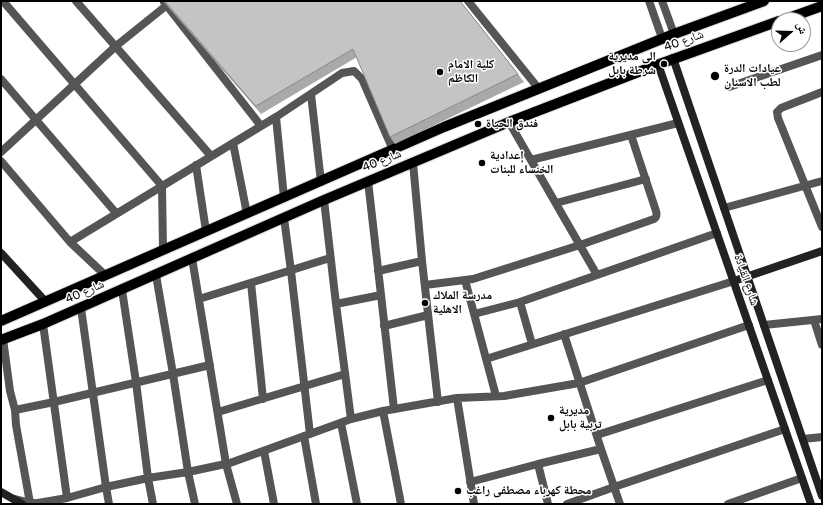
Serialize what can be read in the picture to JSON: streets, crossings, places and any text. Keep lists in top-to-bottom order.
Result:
{
  "streets": {
    "main road": ["شارع 40"],
    "street": ["شارع القيادة"]
  },
  "crossings": [
    ["شارع 40", "شارع القيادة"]
  ],
  "places": [
    "الى مديرية شرطة بابل",
    "كلية الامام الكاظم",
    "عيادات الدرة لطب الاسنان",
    "فندق الحياة",
    "إعدادية الخنساء للبنات",
    "مدرسة الملاك الاهلية",
    "مديرية تربية بابل",
    "محطة كهرباء مصطفى راغب"
  ],
  "north": "right"
}
